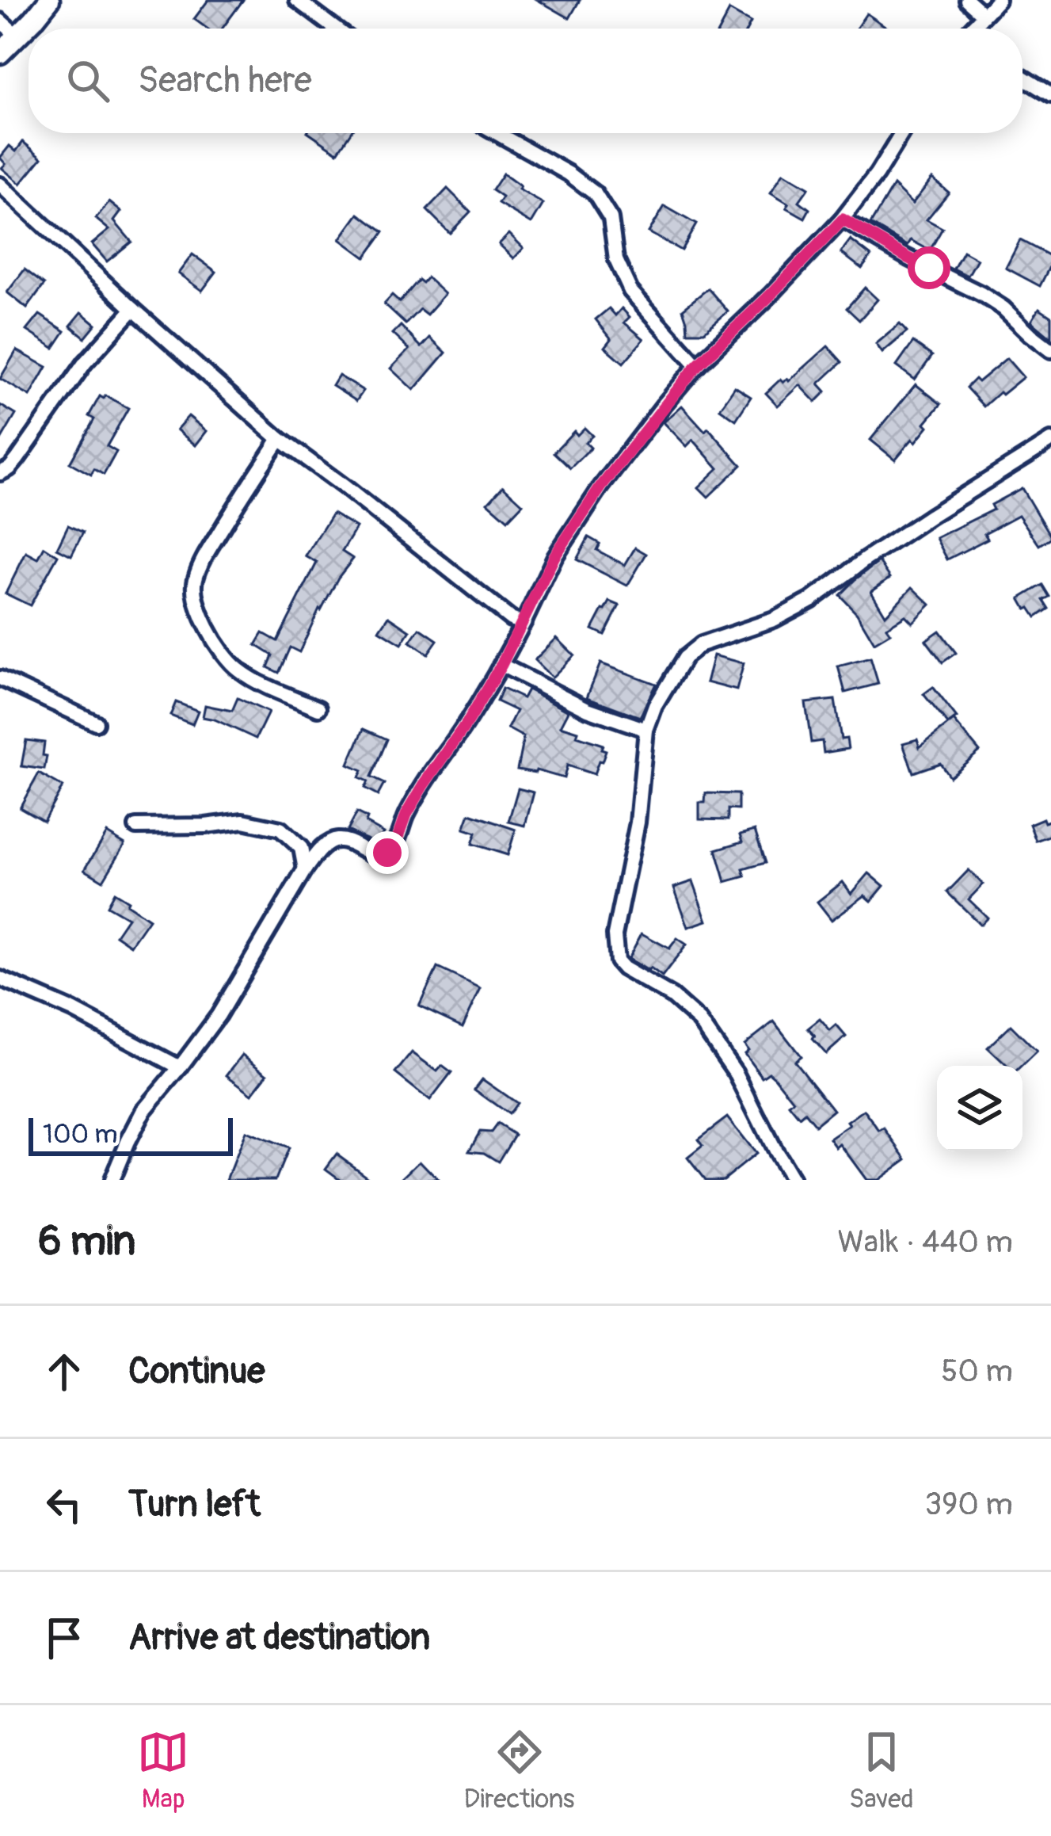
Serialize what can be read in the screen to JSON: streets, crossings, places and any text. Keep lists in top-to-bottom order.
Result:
{
  "scale_bar": "100 m",
  "page": {
    "search": "Search here",
    "scale": "100 m",
    "heading": ["6 min", "Walk · 440 m"],
    "list": [
      ["Continue", "50 m"],
      ["Turn left", "390 m"],
      "Arrive at destination"
    ],
    "nav": ["Map", "Directions", "Saved"]
  }
}
